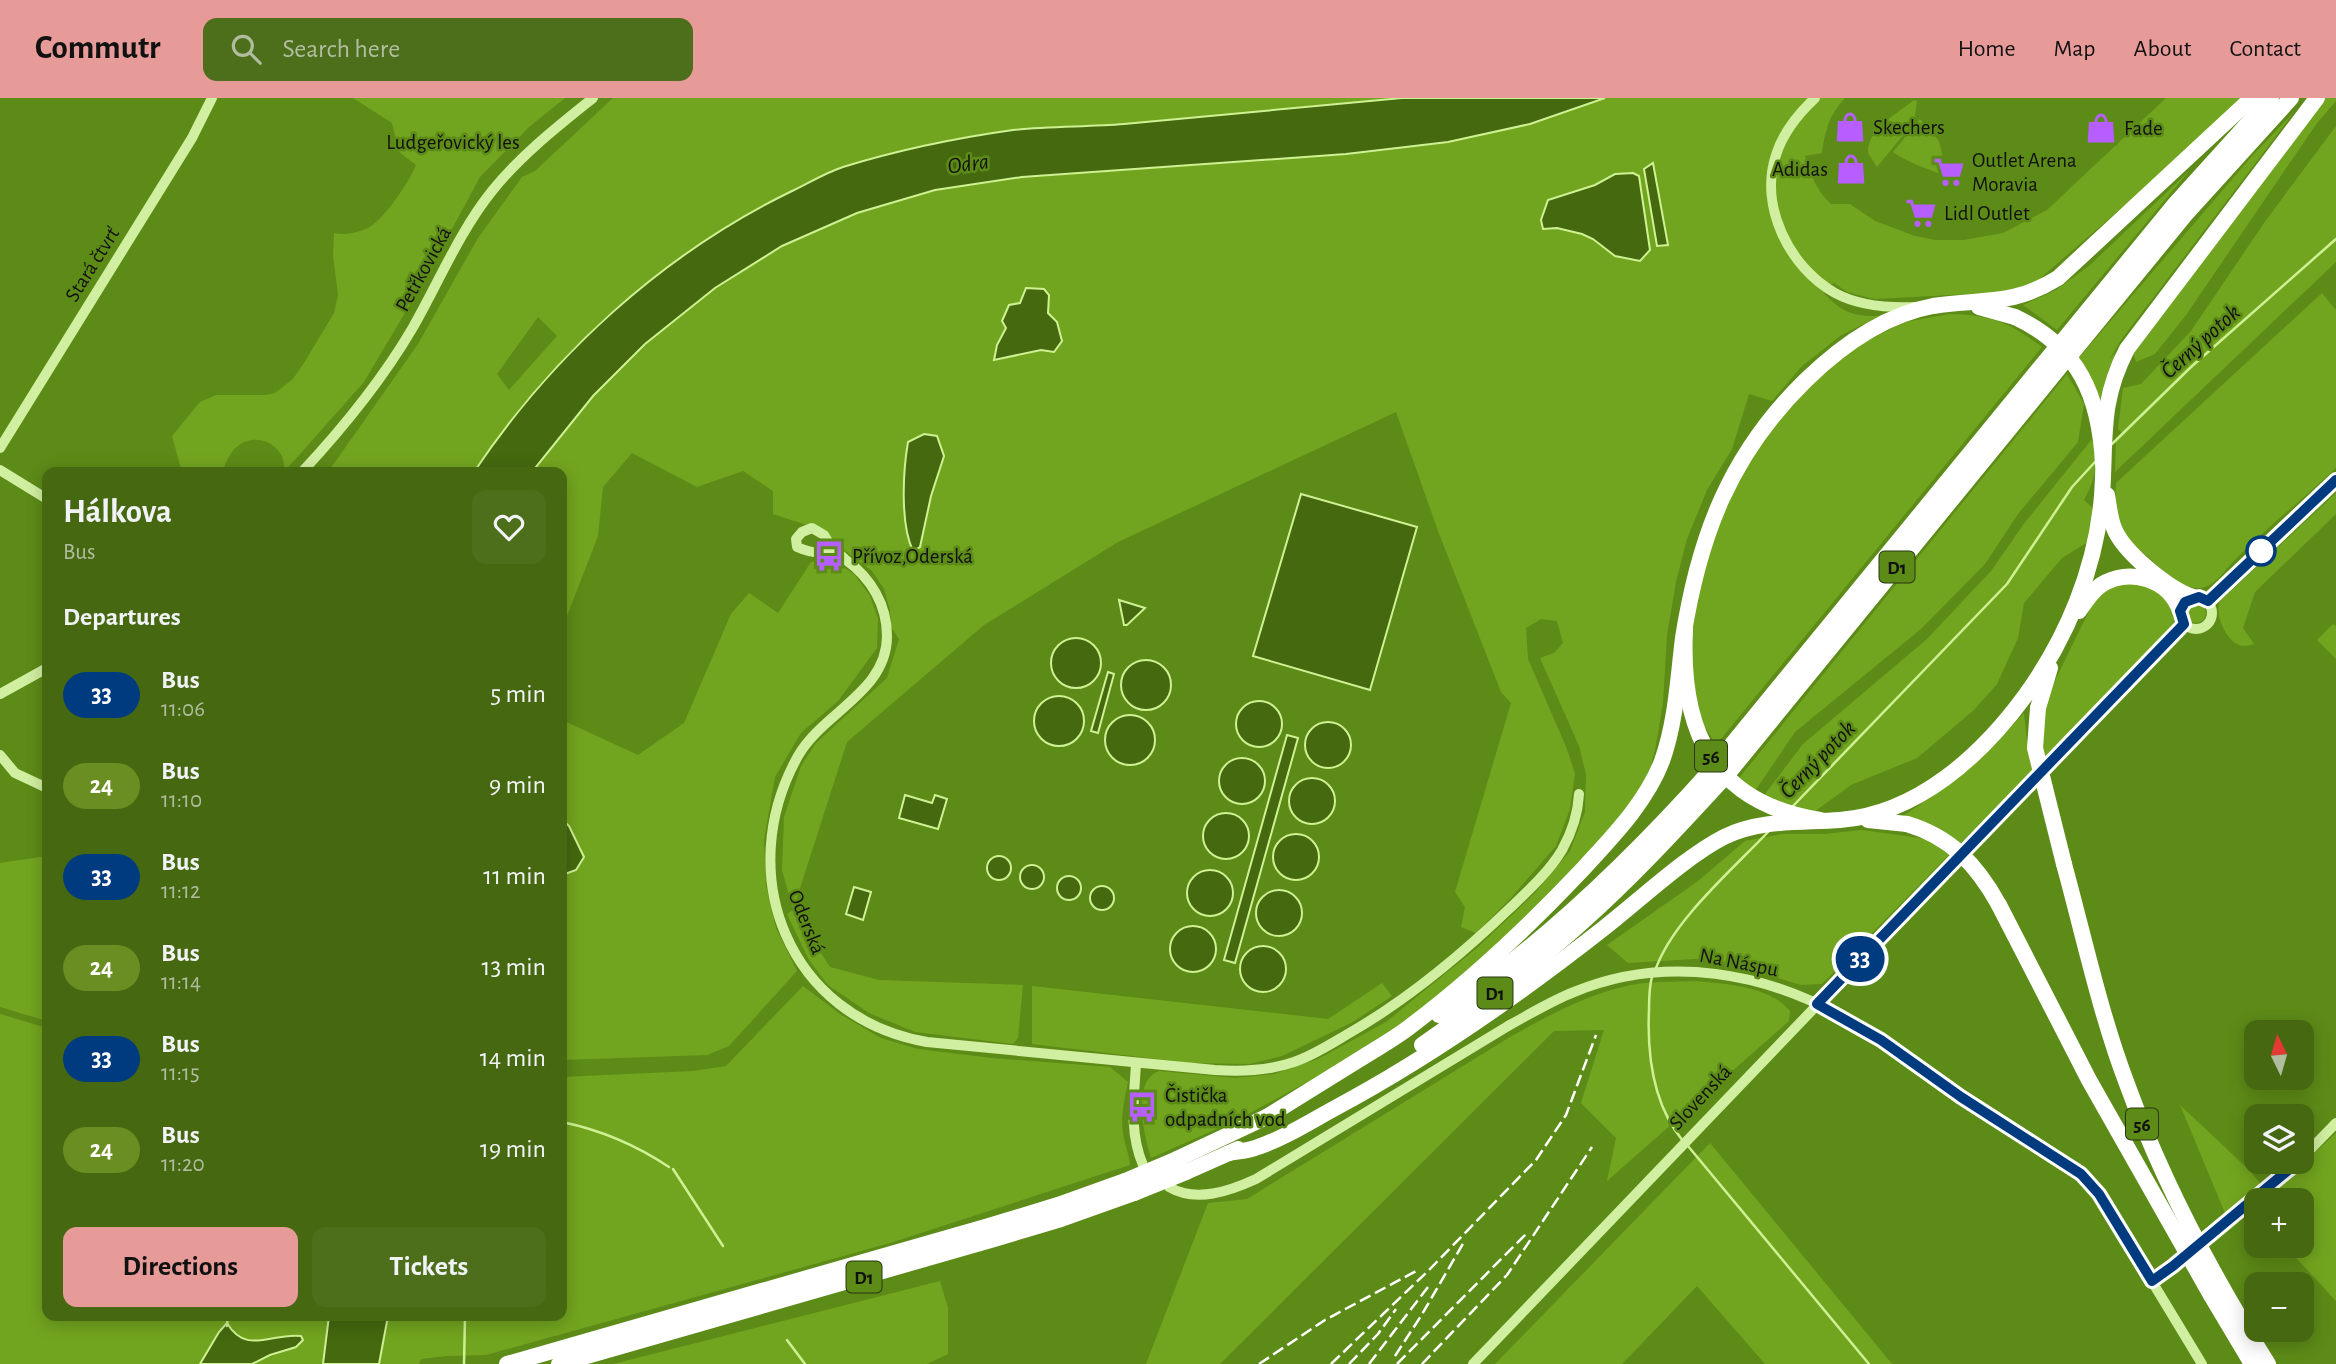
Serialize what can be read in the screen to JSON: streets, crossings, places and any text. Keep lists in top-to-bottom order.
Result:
{
  "streets": {
    "highway": ["D1", "56"],
    "street": [
      "Stará čtvrť",
      "Petřkovická",
      "Oderská",
      "Na Náspu",
      "Slovenská"
    ]
  },
  "crossings": [
    ["D1", "56"],
    ["Na Náspu", "Slovenská"]
  ],
  "water": ["Odra", "Černý potok"],
  "parks": ["Ludgeřovický les"],
  "places": {
    "shop": ["Skechers", "Fade", "Adidas"],
    "supermarket": ["Outlet Arena Moravia", "Lidl Outlet"],
    "bus stop": ["Přívoz,Oderská", "Čistička odpadních vod"]
  },
  "lines": ["bus line 33"],
  "north": "top",
  "page": {
    "header": "Commutr",
    "search": "Search here",
    "nav": [
      "Home",
      "Map",
      "About",
      "Contact"
    ],
    "on_map": "33",
    "heading": [
      ["Hálkova", "Bus"],
      "Departures"
    ],
    "list": [
      {
        "mark": "33",
        "name": "Bus",
        "note": "11:06",
        "value": "5 min"
      },
      {
        "mark": "24",
        "name": "Bus",
        "note": "11:10",
        "value": "9 min"
      },
      {
        "mark": "33",
        "name": "Bus",
        "note": "11:12",
        "value": "11 min"
      },
      {
        "mark": "24",
        "name": "Bus",
        "note": "11:14",
        "value": "13 min"
      },
      {
        "mark": "33",
        "name": "Bus",
        "note": "11:15",
        "value": "14 min"
      },
      {
        "mark": "24",
        "name": "Bus",
        "note": "11:20",
        "value": "19 min"
      }
    ],
    "map_buttons": ["+", "−"],
    "buttons": ["Directions", "Tickets"]
  }
}
